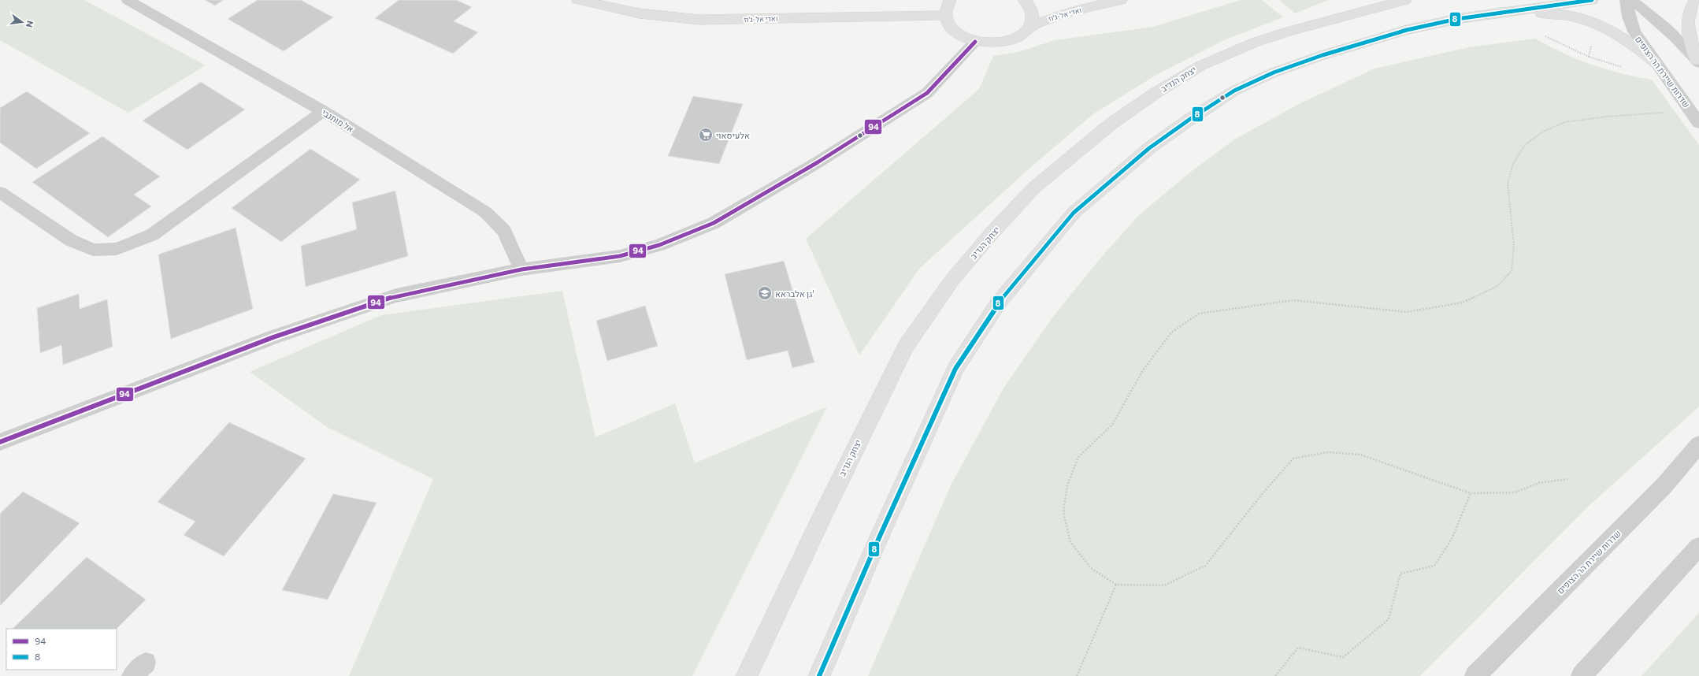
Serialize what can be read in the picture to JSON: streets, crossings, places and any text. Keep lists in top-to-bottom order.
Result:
{
  "streets": {
    "main road": ["ואדי אל-ג'וז", "יצחק הנדיב"],
    "street": ["שדרות שיירת הר הצופים", "אל מותנבי"]
  },
  "places": {
    "supermarket": ["אלעיסאוי"],
    "school or university": ["גן אלבראא'"]
  },
  "lines": ["transit line 8", "transit line 94"],
  "legend": ["94", "8"],
  "north": "right"
}
